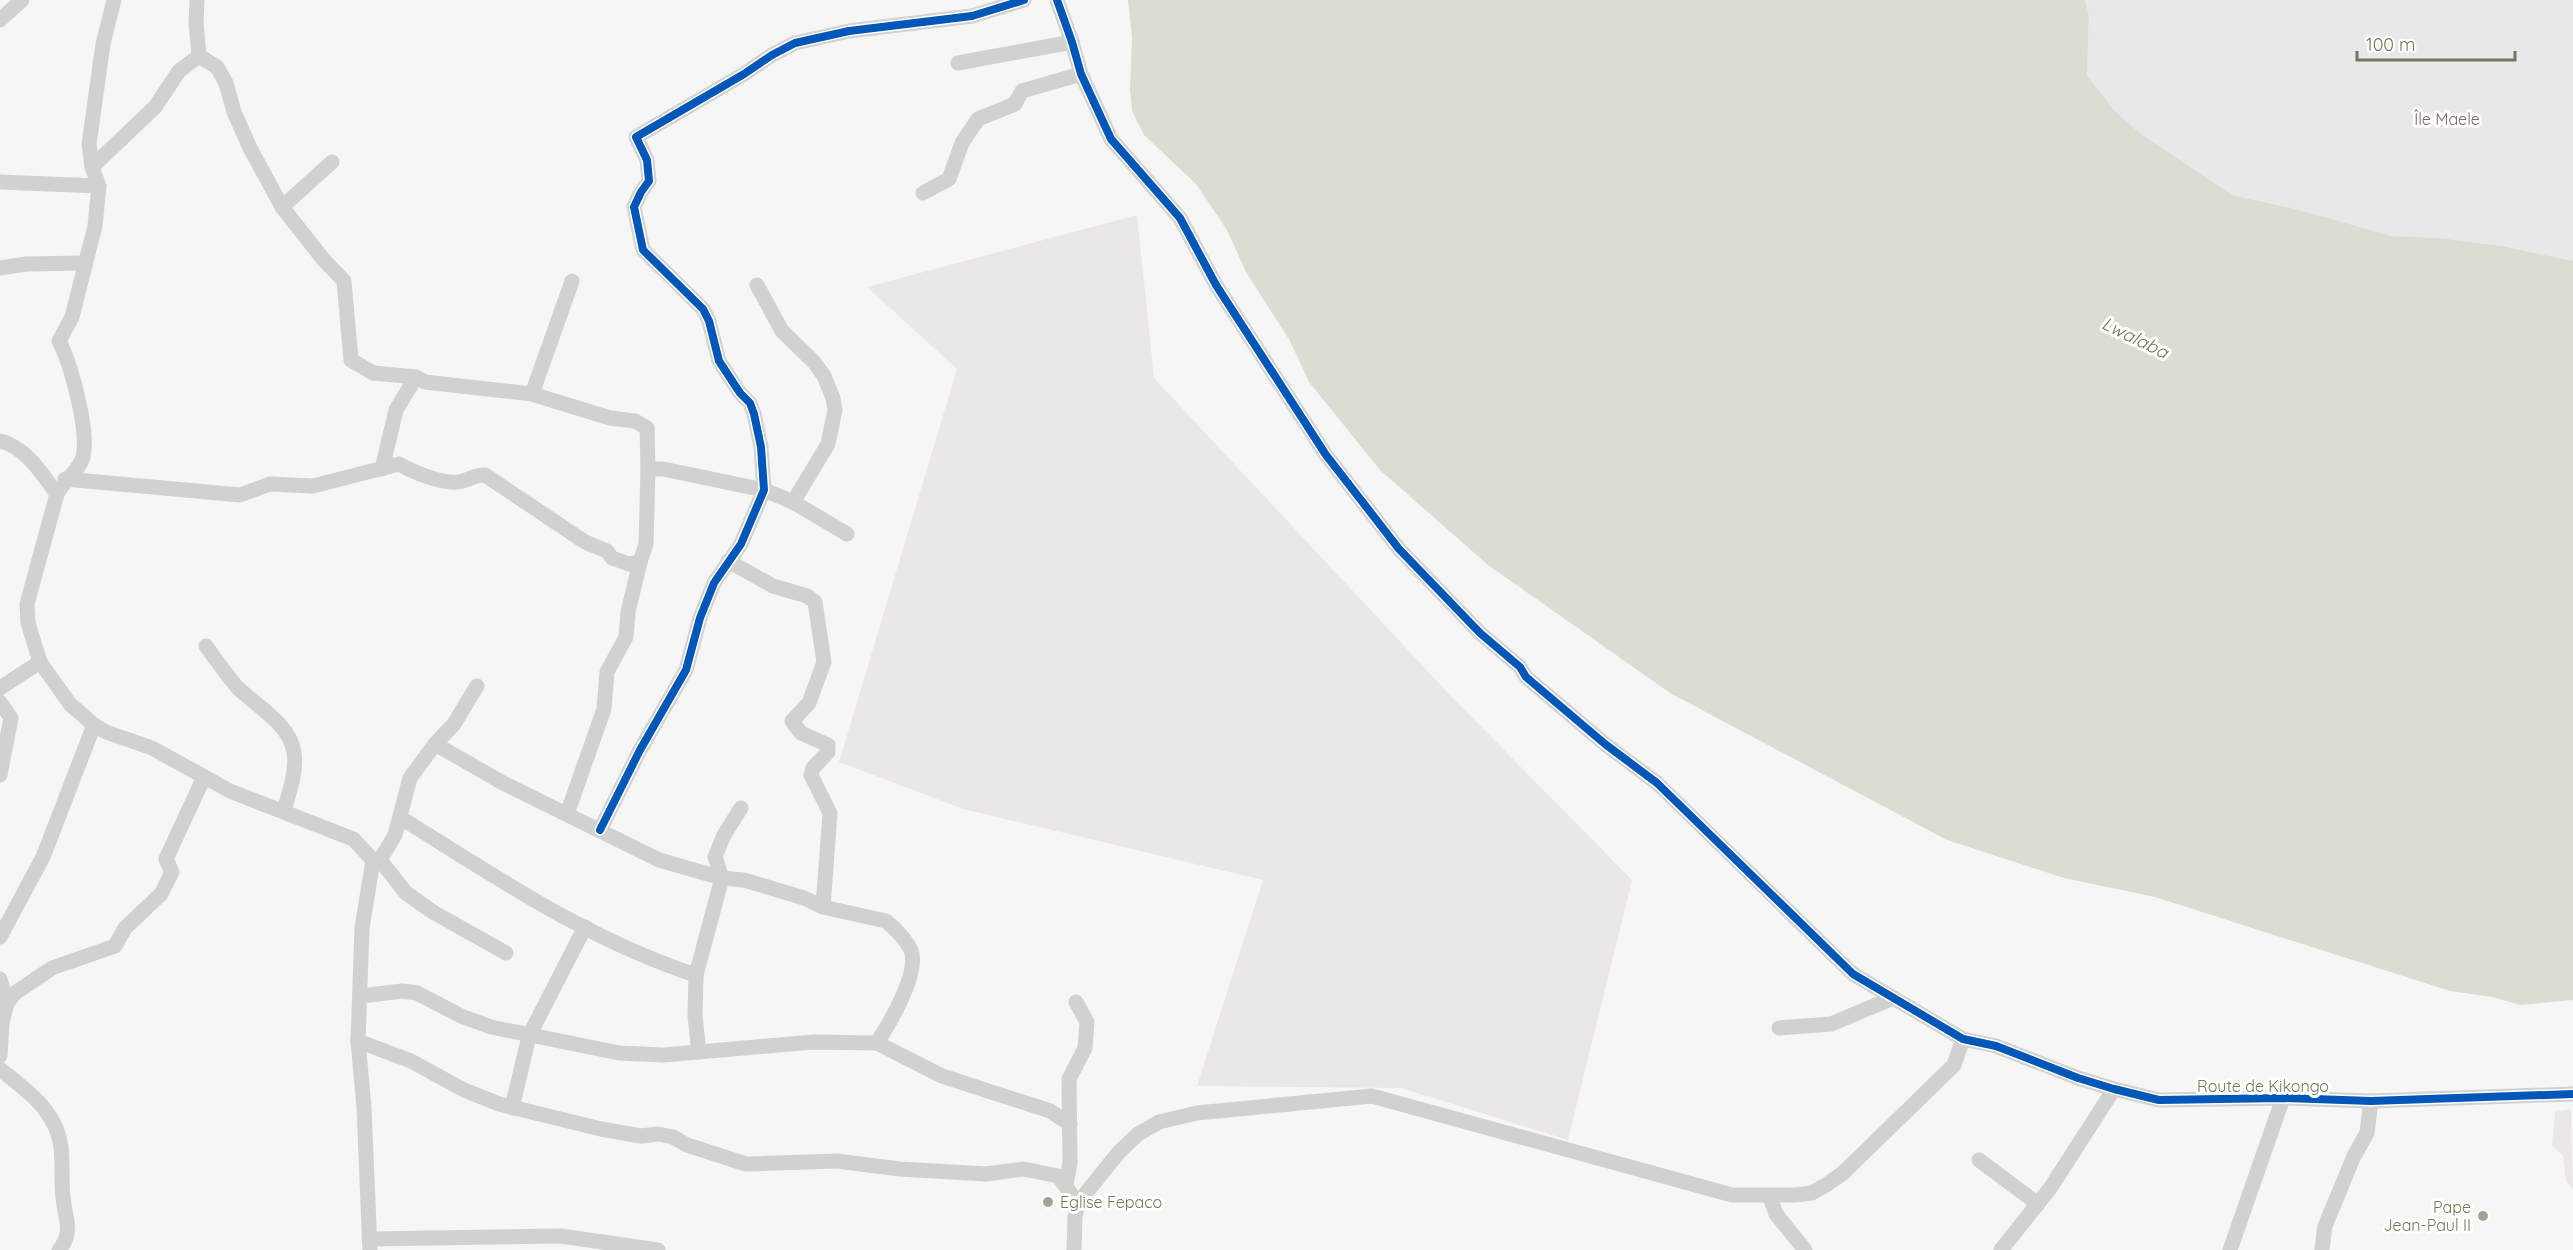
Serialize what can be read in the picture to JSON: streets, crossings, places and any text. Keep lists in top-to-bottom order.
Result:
{
  "streets": {
    "street": ["Route de Kikongo"]
  },
  "water": ["Lwalaba"],
  "parks": ["Île Maele"],
  "places": ["Eglise Fepaco", "Pape Jean-Paul II"],
  "scale_bar": "100 m"
}
